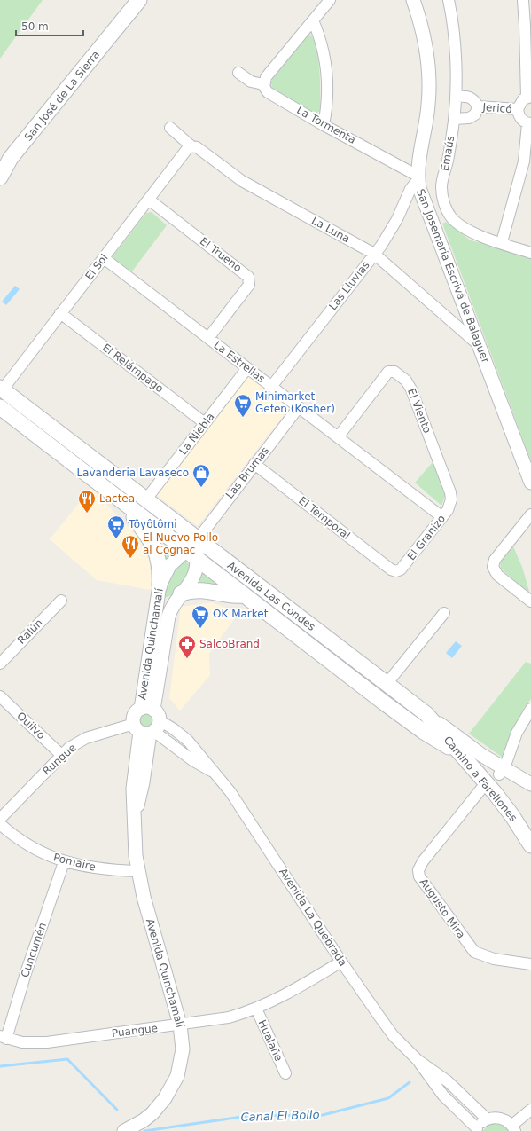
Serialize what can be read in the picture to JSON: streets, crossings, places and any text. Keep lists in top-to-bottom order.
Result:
{
  "streets": {
    "main road": ["San José de La Sierra", "Avenida Las Condes", "Camino a Farellones"],
    "street": [
      "Jericó",
      "La Tormenta",
      "Emaús",
      "La Luna",
      "El Trueno",
      "El Sol",
      "San Josemaría Escrivá de Balaguer",
      "Las Lluvias",
      "La Estrellas",
      "El Relámpago",
      "El Viento",
      "La Niebla",
      "Las Brumas",
      "El Temporal",
      "El Granizo",
      "Ralún",
      "Avenida Quinchamalí",
      "Quilvo",
      "Rungue",
      "Pomaire",
      "Augusto Mira",
      "Avenida La Quebrada",
      "Cuncumén",
      "Puangue",
      "Hualañe"
    ]
  },
  "crossings": [
    ["Jericó", "Emaús"],
    ["La Tormenta", "San Josemaría Escrivá de Balaguer"],
    ["La Tormenta", "Las Lluvias"],
    ["La Luna", "El Sol"],
    ["La Luna", "San Josemaría Escrivá de Balaguer"],
    ["La Luna", "Las Lluvias"],
    ["El Trueno", "El Sol"],
    ["El Trueno", "La Estrellas"],
    ["El Sol", "La Estrellas"],
    ["El Sol", "El Relámpago"],
    ["El Sol", "Avenida Las Condes"],
    ["San Josemaría Escrivá de Balaguer", "Las Lluvias"],
    ["Las Lluvias", "La Estrellas"],
    ["La Estrellas", "El Viento"],
    ["La Estrellas", "La Niebla"],
    ["La Estrellas", "Las Brumas"],
    ["La Estrellas", "El Granizo"],
    ["El Relámpago", "La Niebla"],
    ["El Viento", "El Granizo"],
    ["La Niebla", "Avenida Las Condes"],
    ["Las Brumas", "El Temporal"],
    ["Las Brumas", "Avenida Las Condes"],
    ["Las Brumas", "Avenida Quinchamalí"],
    ["El Temporal", "El Granizo"],
    ["Avenida Las Condes", "Avenida Quinchamalí"],
    ["Avenida Las Condes", "Camino a Farellones"],
    ["Avenida Quinchamalí", "Rungue"],
    ["Avenida Quinchamalí", "Pomaire"],
    ["Avenida Quinchamalí", "Avenida La Quebrada"],
    ["Avenida Quinchamalí", "Puangue"],
    ["Quilvo", "Rungue"],
    ["Rungue", "Avenida La Quebrada"],
    ["Camino a Farellones", "Augusto Mira"],
    ["Pomaire", "Cuncumén"],
    ["Avenida La Quebrada", "Puangue"],
    ["Cuncumén", "Puangue"],
    ["Puangue", "Hualañe"]
  ],
  "water": ["Canal El Bollo"],
  "places": {
    "supermarket": ["Minimarket Gefen (Kosher)", "Tôyôtômi", "OK Market"],
    "shop": ["Lavanderia Lavaseco"],
    "restaurant": ["Lactea", "El Nuevo Pollo al Cognac"],
    "pharmacy": ["SalcoBrand"]
  },
  "scale_bar": "50 m"
}
